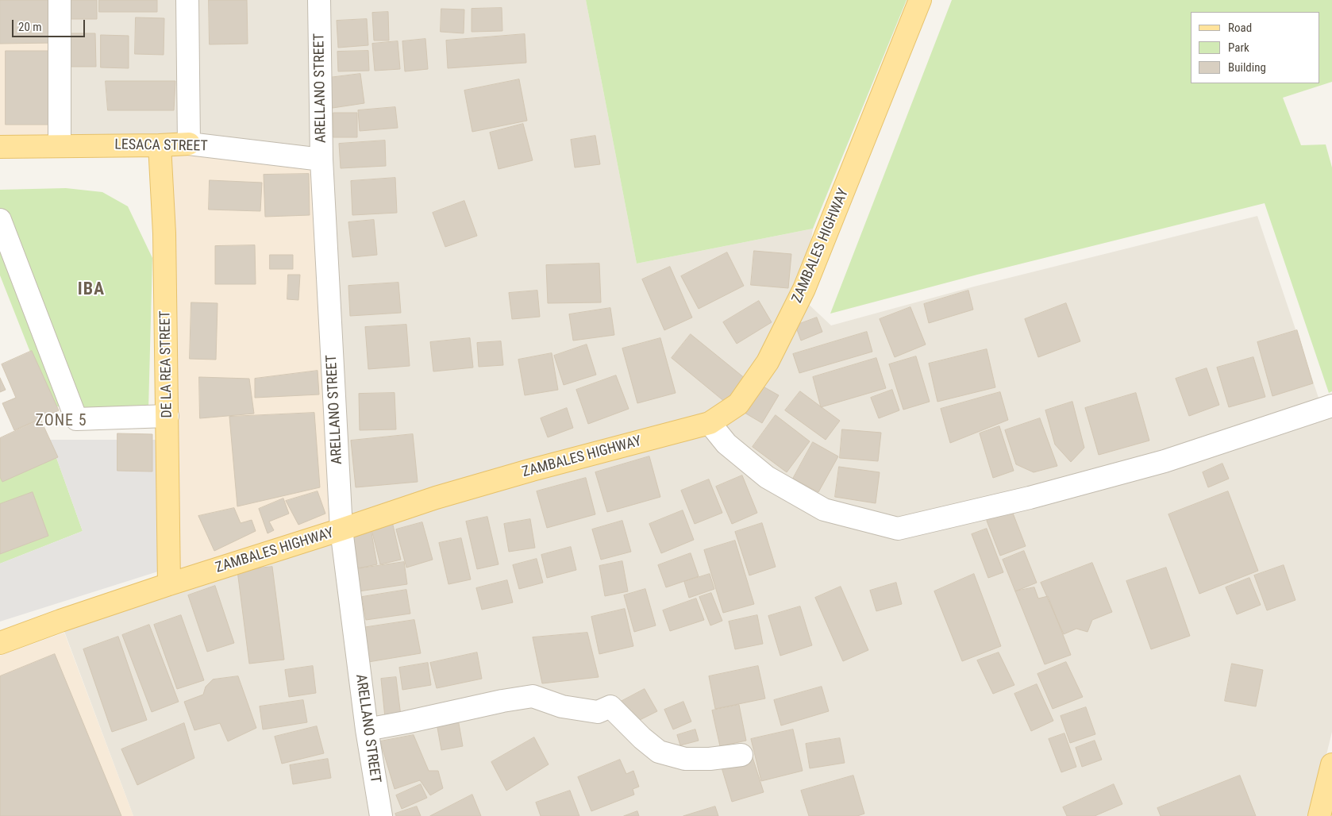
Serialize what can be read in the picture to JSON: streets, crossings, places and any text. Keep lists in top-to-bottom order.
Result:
{
  "streets": {
    "main road": ["LESACA STREET", "ZAMBALES HIGHWAY", "DE LA REA STREET"],
    "street": ["ARELLANO STREET"]
  },
  "crossings": [
    ["ARELLANO STREET", "LESACA STREET"],
    ["ARELLANO STREET", "ZAMBALES HIGHWAY"],
    ["LESACA STREET", "DE LA REA STREET"],
    ["ZAMBALES HIGHWAY", "DE LA REA STREET"]
  ],
  "districts": ["IBA", "ZONE 5"],
  "legend": ["Road", "Park", "Building"],
  "scale_bar": "20 m"
}
